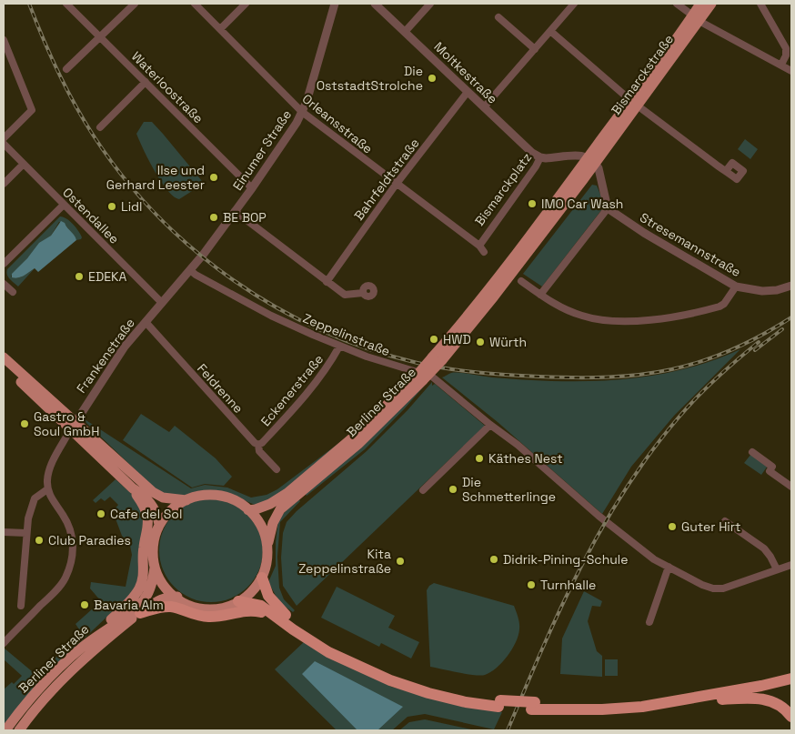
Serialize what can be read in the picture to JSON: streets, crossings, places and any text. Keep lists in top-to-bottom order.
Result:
{
  "streets": {
    "main road": ["Bismarckstraße", "Berliner Straße"],
    "street": [
      "Moltkestraße",
      "Waterloostraße",
      "Orleansstraße",
      "Einumer Straße",
      "Bahrfeldtstraße",
      "Bismarckplatz",
      "Ostendallee",
      "Stresemannstraße",
      "Zeppelinstraße",
      "Frankenstraße",
      "Feldrenne",
      "Eckenerstraße"
    ]
  },
  "crossings": [
    ["Moltkestraße", "Bahrfeldtstraße"],
    ["Moltkestraße", "Bismarckplatz"],
    ["Bismarckstraße", "Bismarckplatz"],
    ["Waterloostraße", "Einumer Straße"],
    ["Orleansstraße", "Einumer Straße"],
    ["Orleansstraße", "Bahrfeldtstraße"],
    ["Orleansstraße", "Bismarckplatz"],
    ["Einumer Straße", "Zeppelinstraße"],
    ["Einumer Straße", "Frankenstraße"],
    ["Ostendallee", "Frankenstraße"],
    ["Zeppelinstraße", "Frankenstraße"],
    ["Zeppelinstraße", "Eckenerstraße"],
    ["Frankenstraße", "Feldrenne"],
    ["Feldrenne", "Eckenerstraße"]
  ],
  "places": [
    "Die OststadtStrolche",
    "Ilse und Gerhard Leester",
    "IMO Car Wash",
    "Lidl",
    "BE BOP",
    "EDEKA",
    "HWD",
    "Würth",
    "Gastro & Soul GmbH",
    "Käthes Nest",
    "Die Schmetterlinge",
    "Cafe del Sol",
    "Guter Hirt",
    "Club Paradies",
    "Didrik-Pining-Schule",
    "Kita Zeppelinstraße",
    "Turnhalle",
    "Bavaria Alm"
  ]
}
